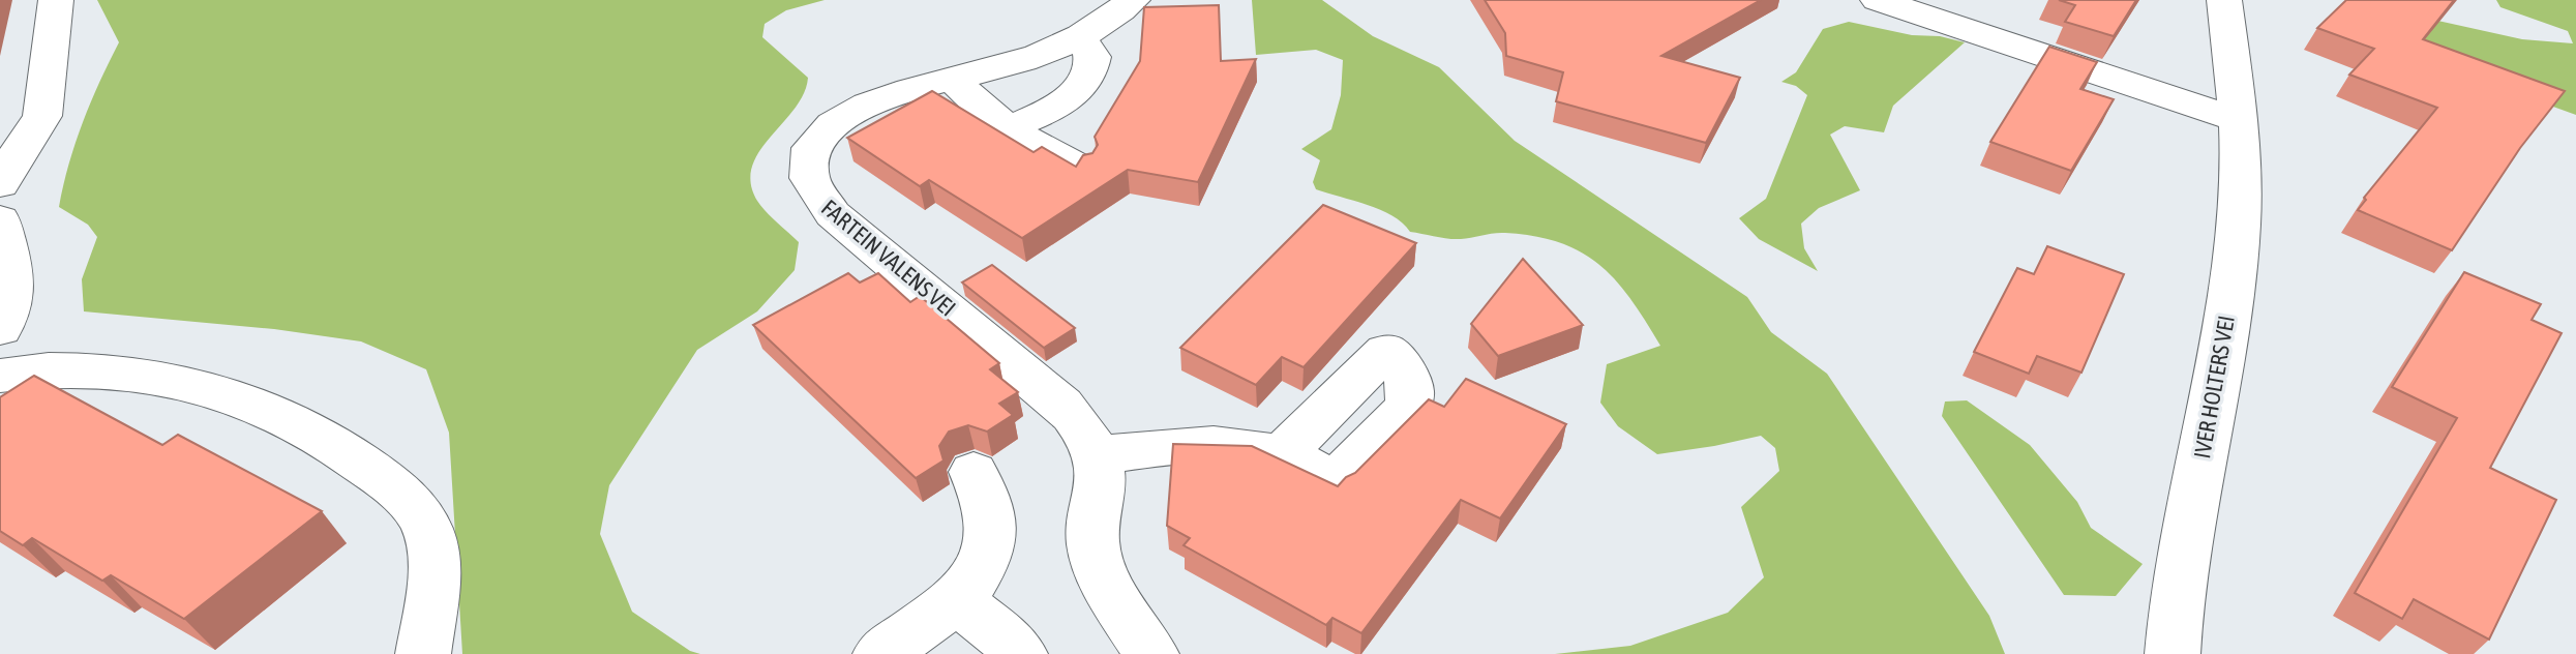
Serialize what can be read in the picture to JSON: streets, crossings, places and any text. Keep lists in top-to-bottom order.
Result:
{
  "streets": {
    "street": ["FARTEIN VALENS VEI", "IVER HOLTERS VEI"]
  }
}
